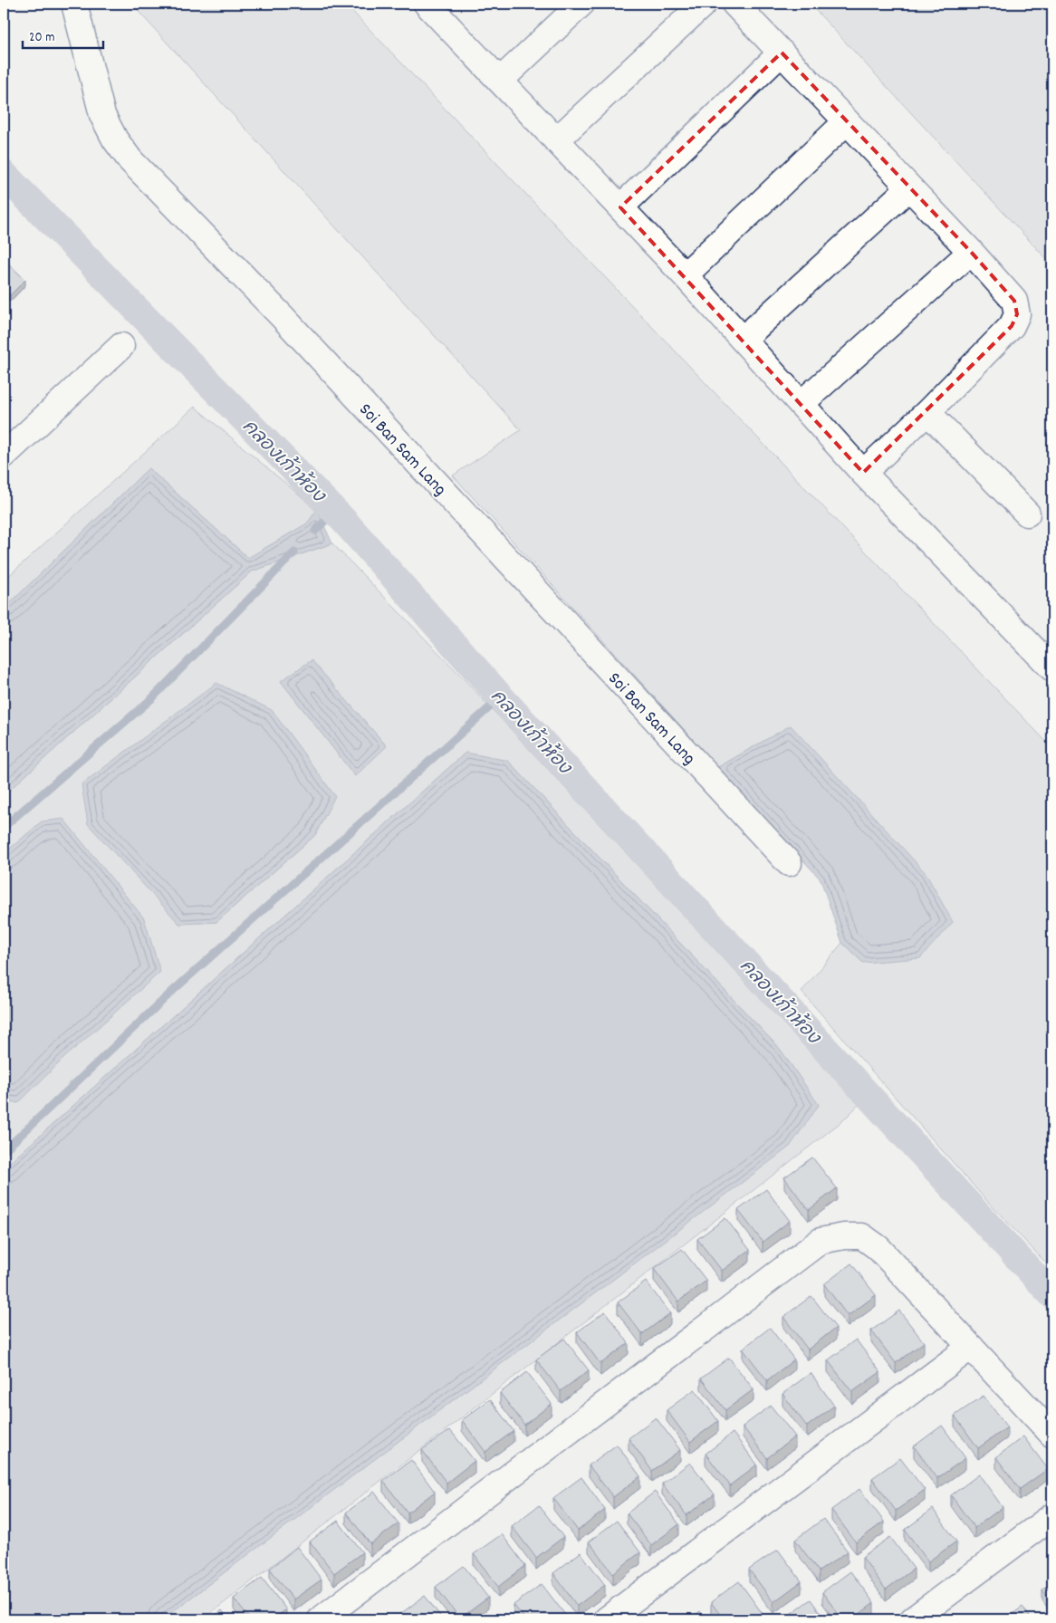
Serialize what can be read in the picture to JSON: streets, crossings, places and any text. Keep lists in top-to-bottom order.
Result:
{
  "streets": {
    "street": ["Soi Ban Sam Lang"]
  },
  "water": ["คลองเก้าห้อง"],
  "scale_bar": "20 m"
}
